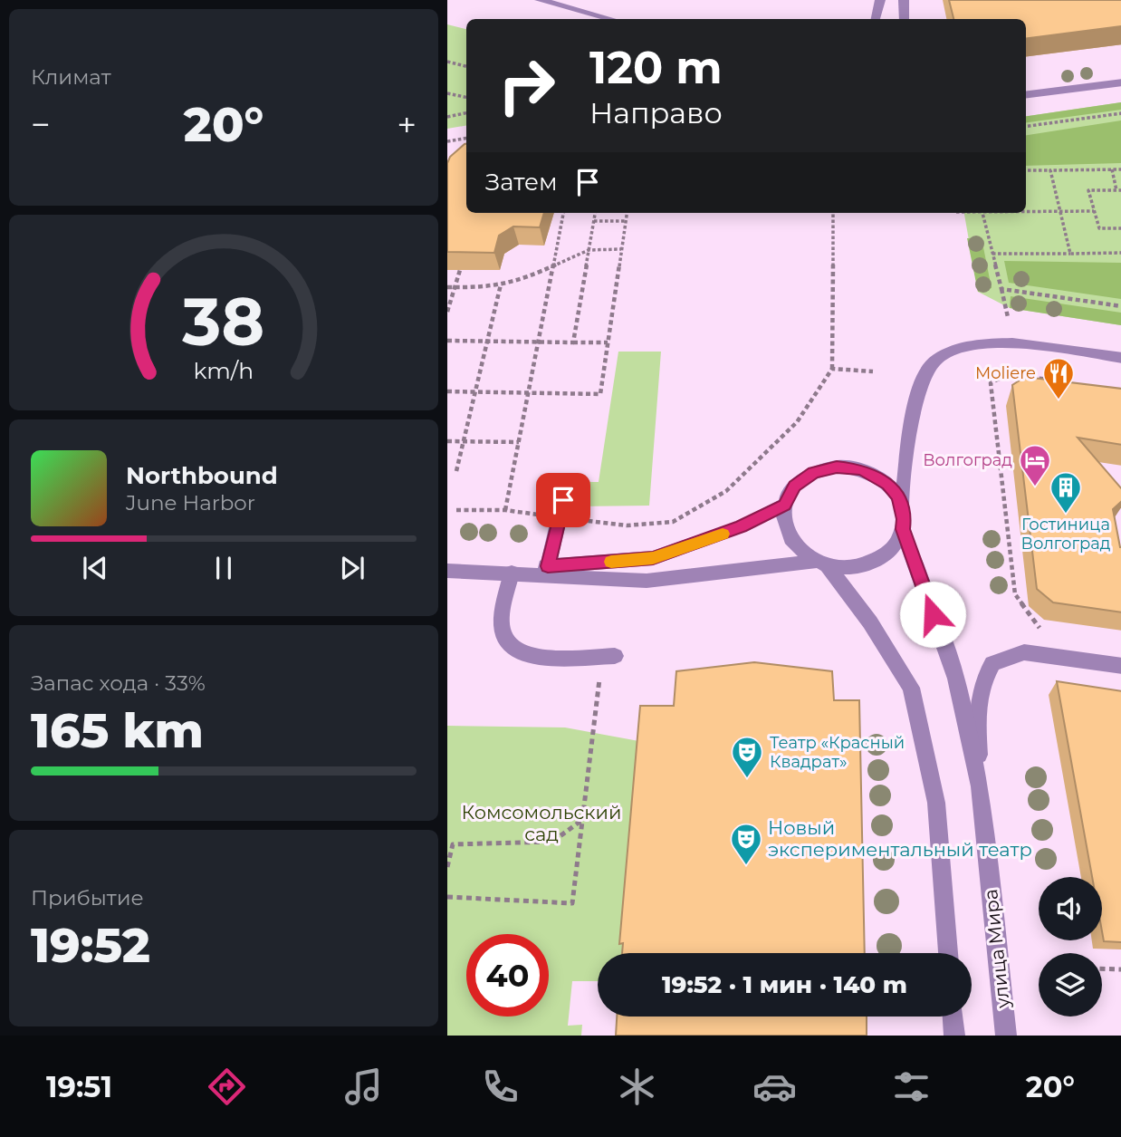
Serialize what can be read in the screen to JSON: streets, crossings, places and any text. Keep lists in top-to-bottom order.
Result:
{
  "streets": {
    "street": ["улица Мира"]
  },
  "parks": ["Комсомольский сад"],
  "places": {
    "restaurant": ["Moliere"],
    "hotel": ["Волгоград"],
    "building": ["Гостиница Волгоград"],
    "theatre": ["Театр «Красный Квадрат»", "Новый экспериментальный театр"]
  },
  "page": {
    "tile": [
      "Климат",
      ["Запас хода · 33%", "165 km"],
      ["Прибытие", "19:52"]
    ],
    "turn": ["120 m", "Направо"],
    "heat": ["−", "20°", "+"],
    "then": "Затем",
    "song": ["Northbound", "June Harbor"],
    "limit": "40",
    "trip": "19:52 · 1 мин · 140 m",
    "tabs": ["19:51", "20°"],
    "gauge": ["38", "km/h"]
  }
}
